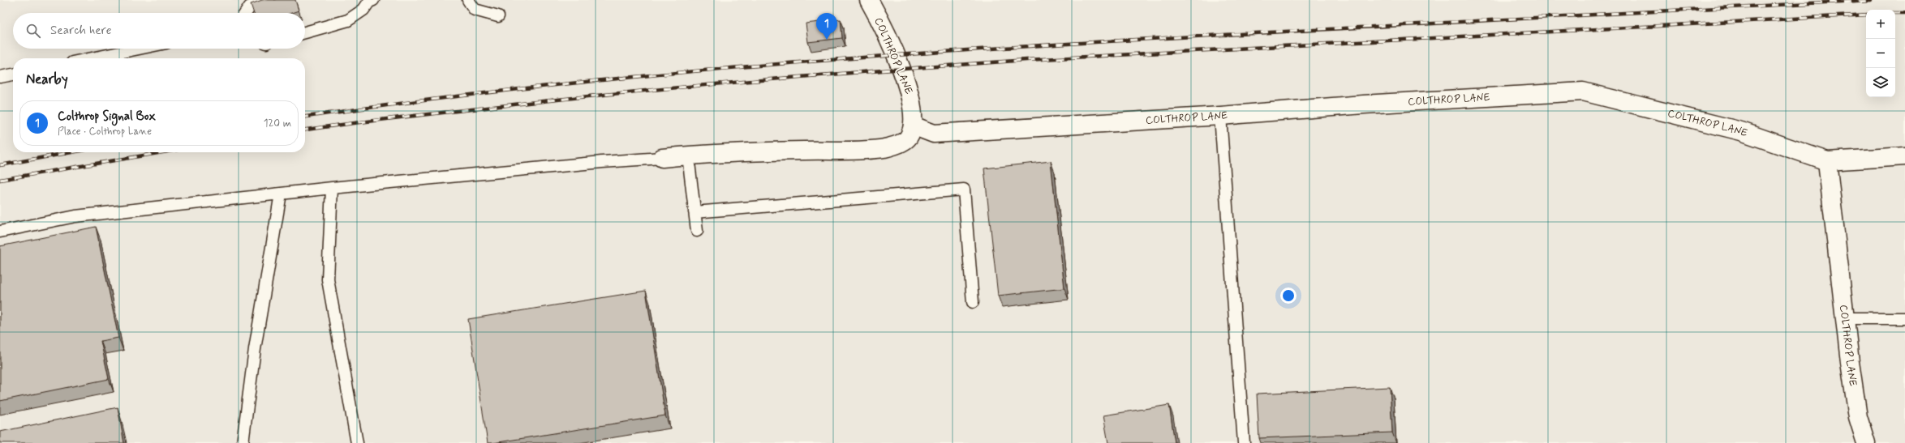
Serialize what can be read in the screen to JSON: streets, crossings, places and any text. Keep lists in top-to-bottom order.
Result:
{
  "streets": {
    "street": ["COLTHROP LANE"]
  },
  "page": {
    "map_buttons": ["+", "−"],
    "pins": "1",
    "search": "Search here",
    "heading": "Nearby",
    "list": [
      {
        "mark": "1",
        "name": "Colthrop Signal Box",
        "note": "Place · Colthrop Lane",
        "value": "120 m"
      }
    ]
  }
}
